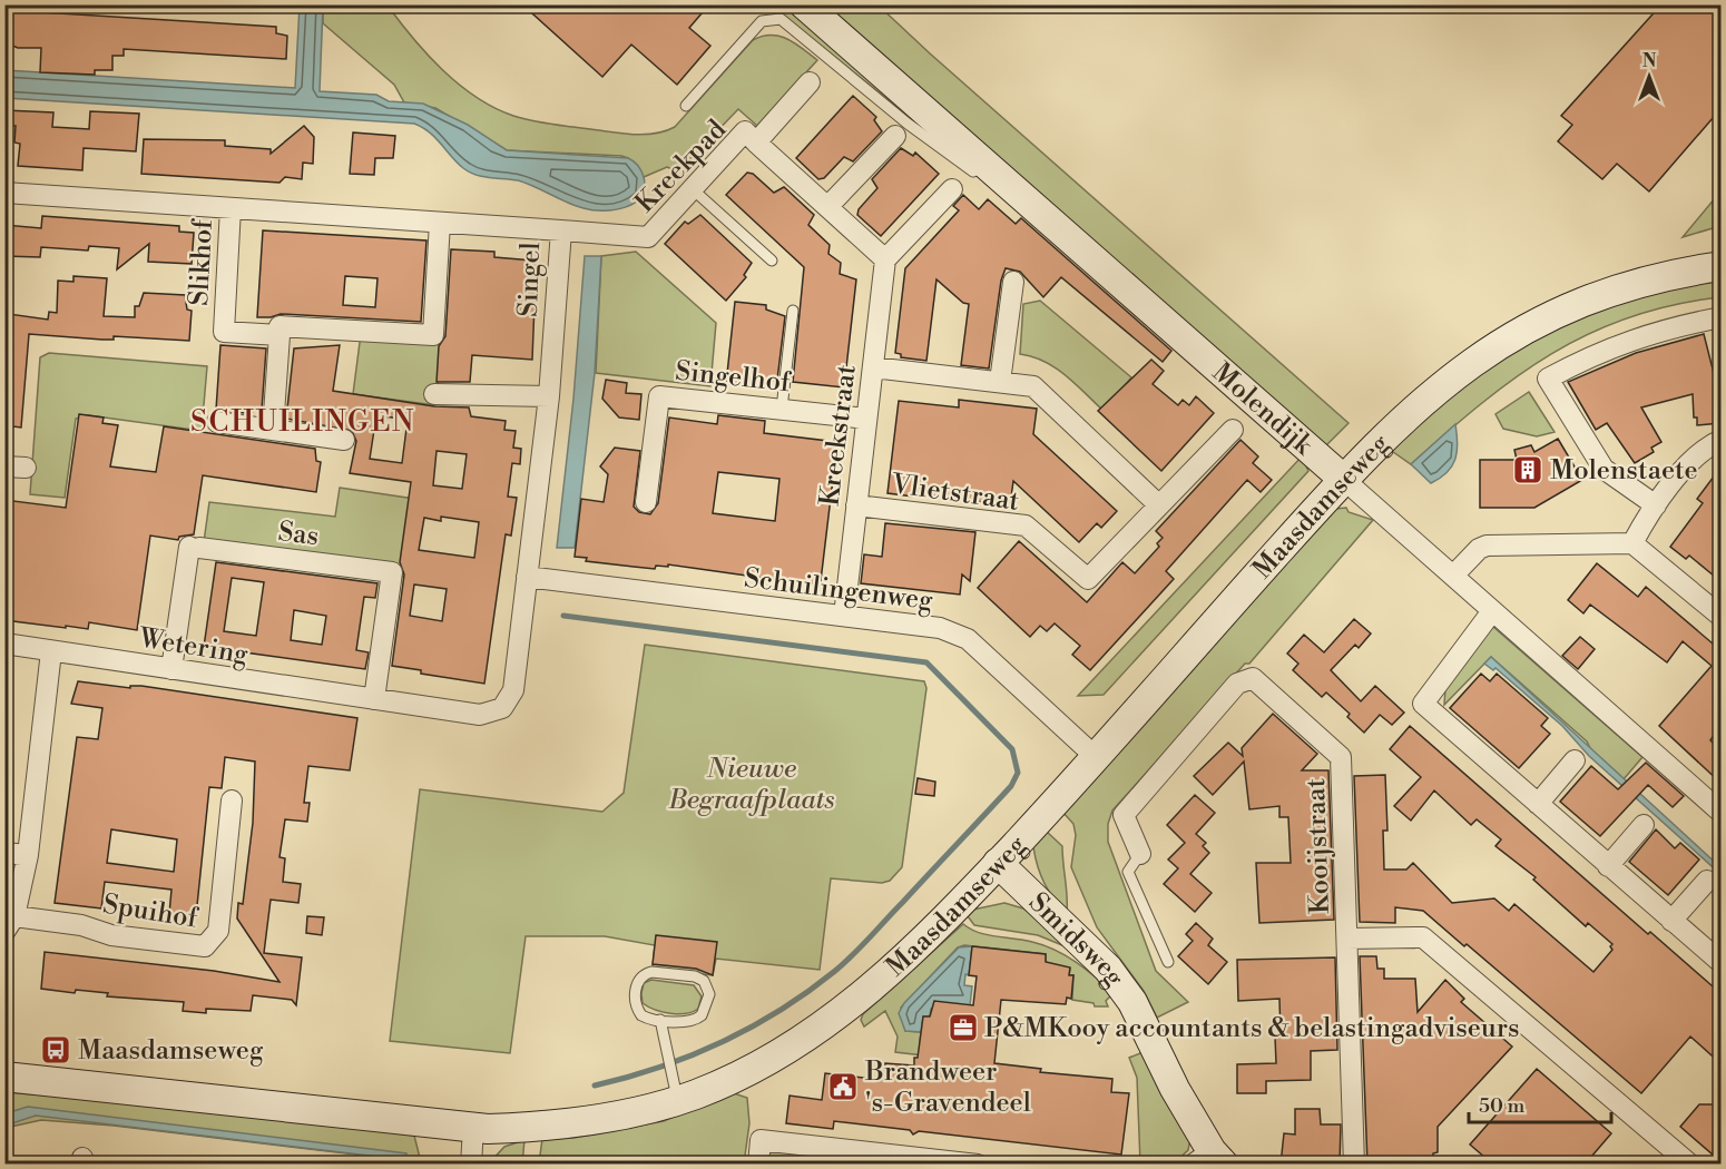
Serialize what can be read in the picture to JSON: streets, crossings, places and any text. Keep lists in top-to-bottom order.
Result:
{
  "streets": {
    "street": [
      "Kreekpad",
      "Slikhof",
      "Singel",
      "Singelhof",
      "Molendijk",
      "Kreekstraat",
      "Vlietstraat",
      "Maasdamseweg",
      "Sas",
      "Schuilingenweg",
      "Wetering",
      "Kooijstraat",
      "Spuihof",
      "Smidsweg"
    ]
  },
  "crossings": [
    ["Kreekpad", "Singel"],
    ["Slikhof", "Singel"],
    ["Singel", "Sas"],
    ["Singel", "Schuilingenweg"],
    ["Singel", "Wetering"],
    ["Singelhof", "Kreekstraat"],
    ["Molendijk", "Maasdamseweg"],
    ["Kreekstraat", "Vlietstraat"],
    ["Kreekstraat", "Schuilingenweg"],
    ["Maasdamseweg", "Schuilingenweg"],
    ["Maasdamseweg", "Smidsweg"],
    ["Sas", "Wetering"]
  ],
  "districts": ["SCHUILINGEN"],
  "parks": ["Nieuwe Begraafplaats"],
  "places": {
    "building": ["Molenstaete"],
    "office": ["P&MKooy accountants & belastingadviseurs"],
    "bus stop": ["Maasdamseweg"],
    "public building": ["Brandweer 's-Gravendeel"]
  },
  "scale_bar": "50 m",
  "north": "top"
}
